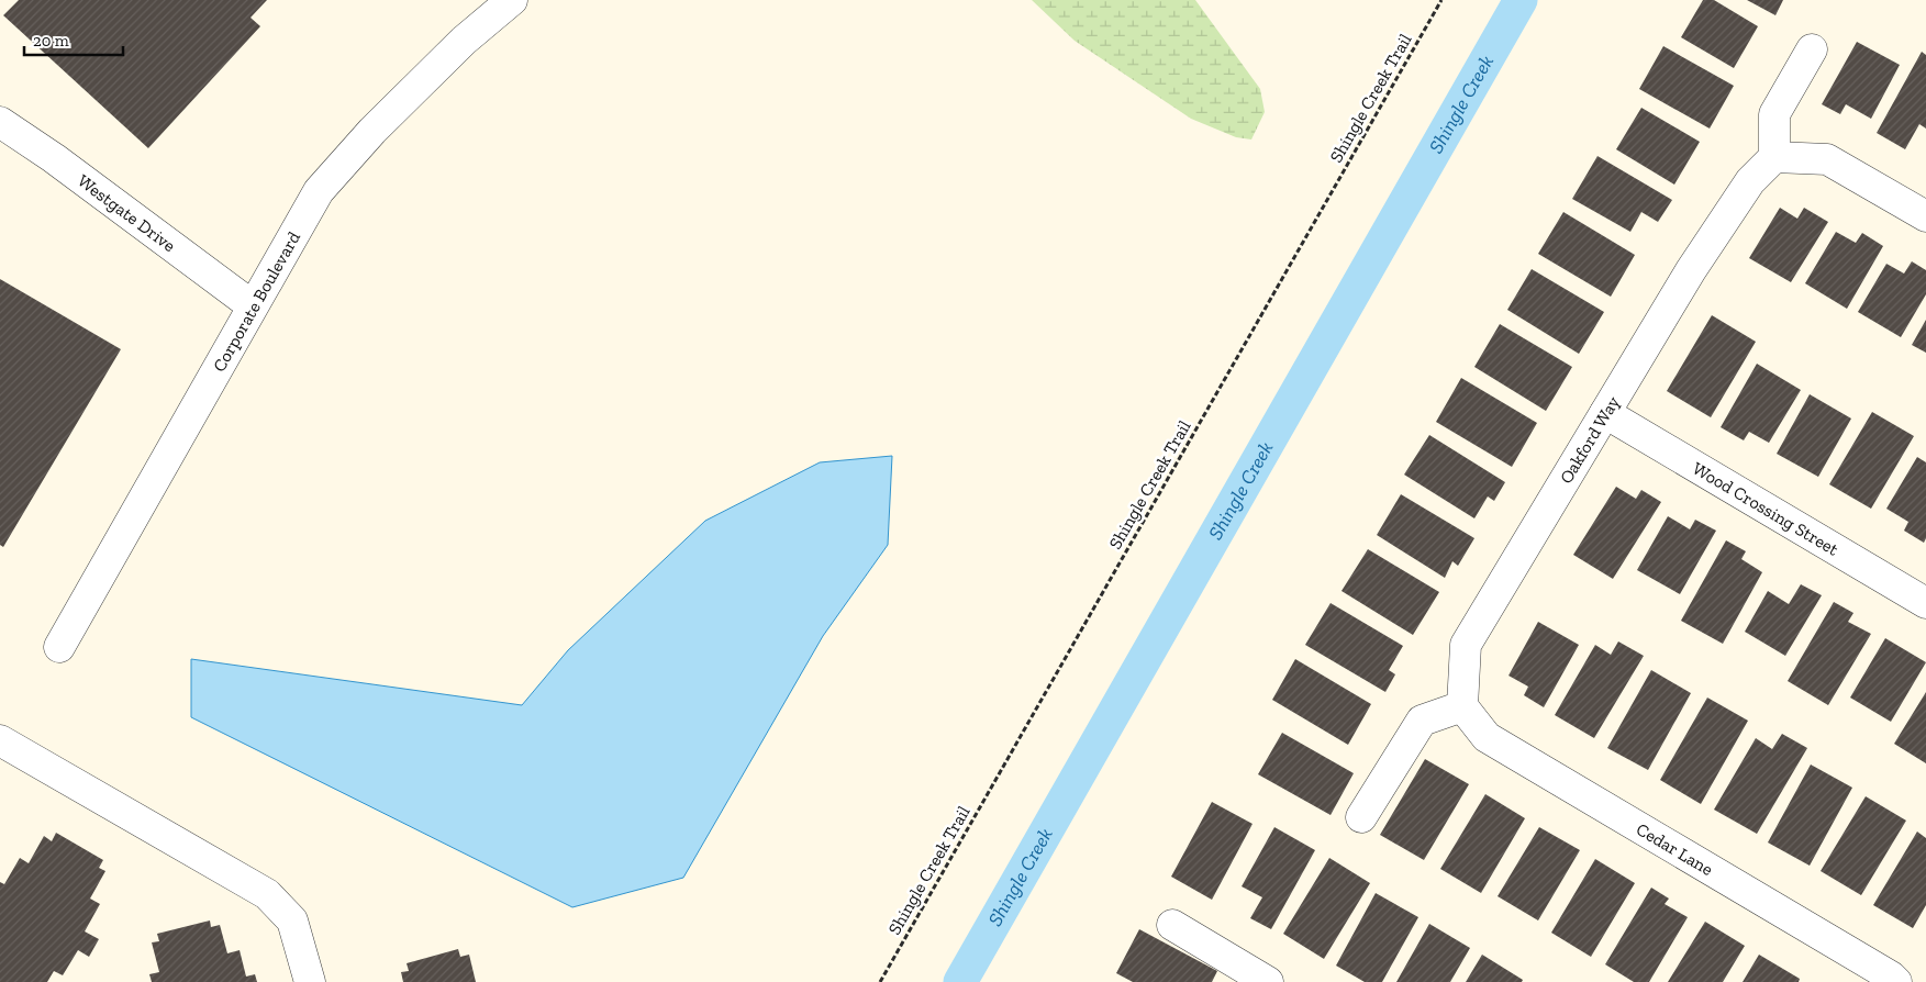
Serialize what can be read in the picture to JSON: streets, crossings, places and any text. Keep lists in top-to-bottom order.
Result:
{
  "streets": {
    "street": [
      "Westgate Drive",
      "Corporate Boulevard",
      "Oakford Way",
      "Wood Crossing Street",
      "Cedar Lane"
    ],
    "path": ["Shingle Creek Trail"]
  },
  "crossings": [
    ["Westgate Drive", "Corporate Boulevard"],
    ["Oakford Way", "Wood Crossing Street"],
    ["Oakford Way", "Cedar Lane"]
  ],
  "water": ["Shingle Creek"],
  "scale_bar": "20 m"
}
